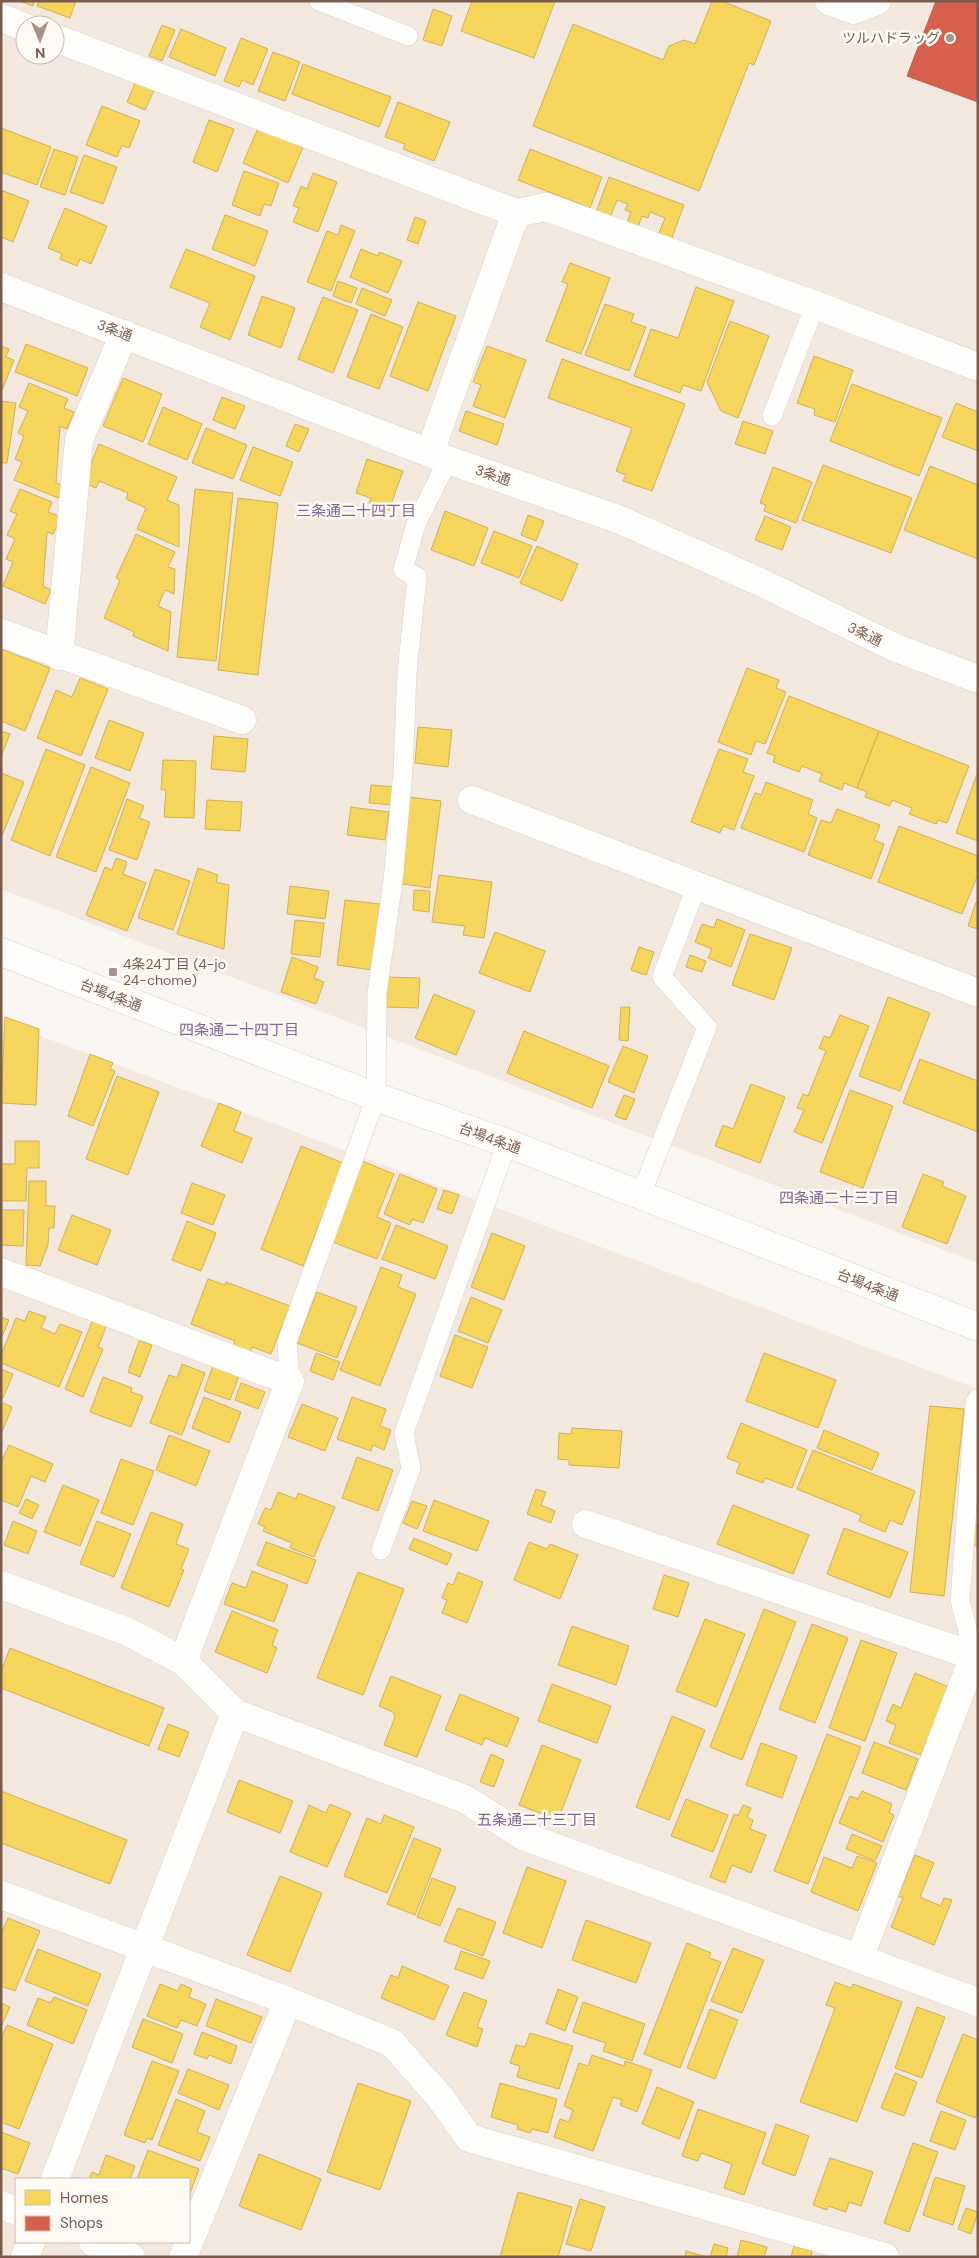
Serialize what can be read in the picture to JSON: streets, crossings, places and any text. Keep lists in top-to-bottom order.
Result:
{
  "streets": {
    "street": ["3条通", "台場4条通"]
  },
  "districts": [
    "三条通二十四丁目",
    "四条通二十四丁目",
    "四条通二十三丁目",
    "五条通二十三丁目"
  ],
  "places": {
    "other": ["ツルハドラッグ"],
    "transit": ["4条24丁目 (4-jo 24-chome)"]
  },
  "legend": ["Homes", "Shops"],
  "north": "bottom"
}
